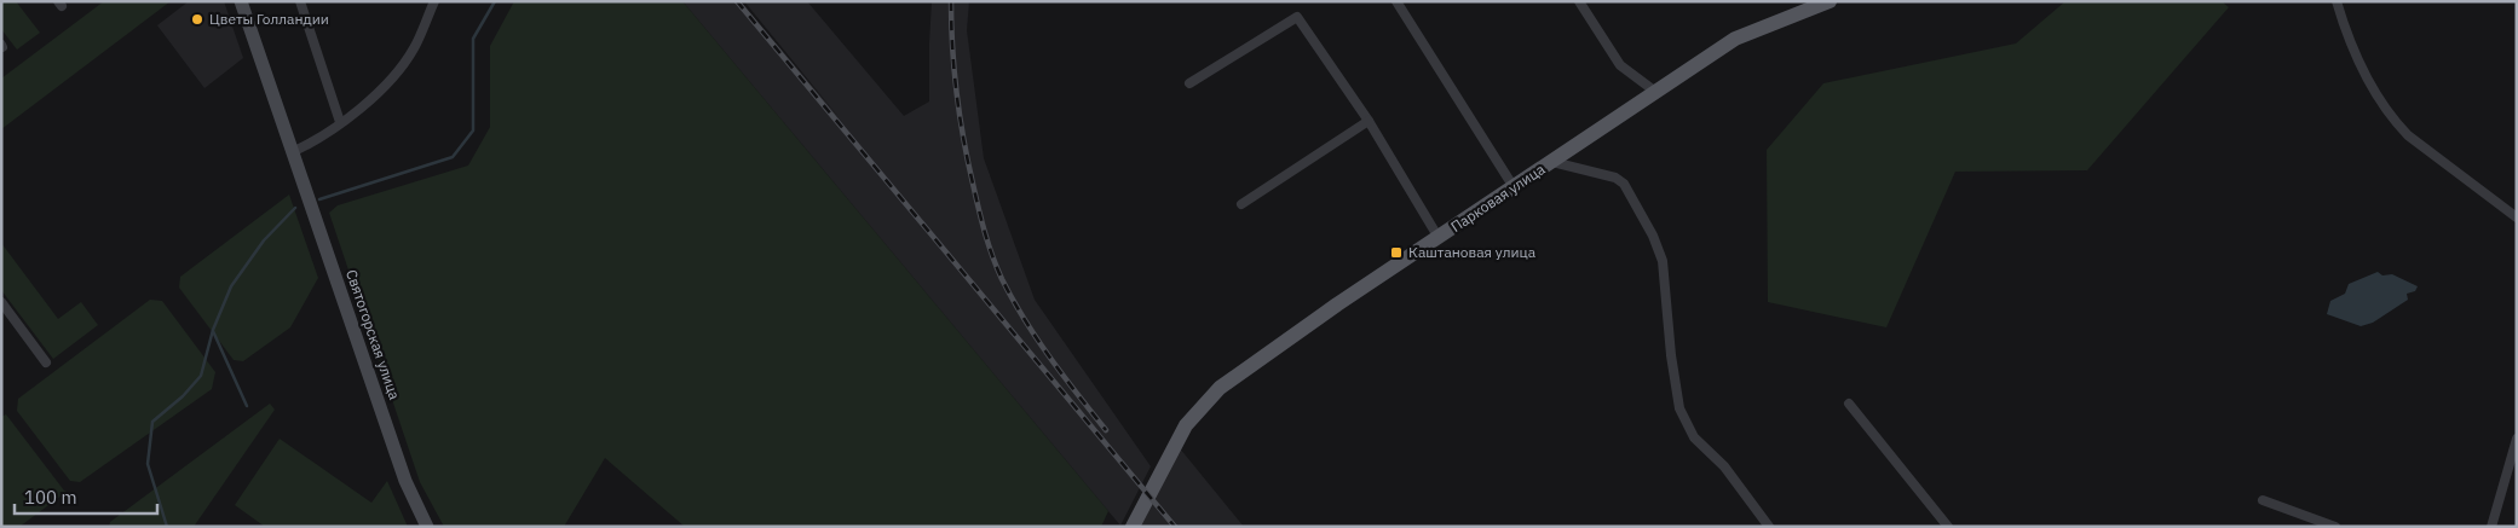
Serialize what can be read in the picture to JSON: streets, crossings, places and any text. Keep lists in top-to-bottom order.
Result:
{
  "streets": {
    "main road": ["Парковая улица"],
    "street": ["Святогорская улица"]
  },
  "places": {
    "other": ["Цветы Голландии"],
    "transit": ["Каштановая улица"]
  },
  "scale_bar": "100 m"
}
